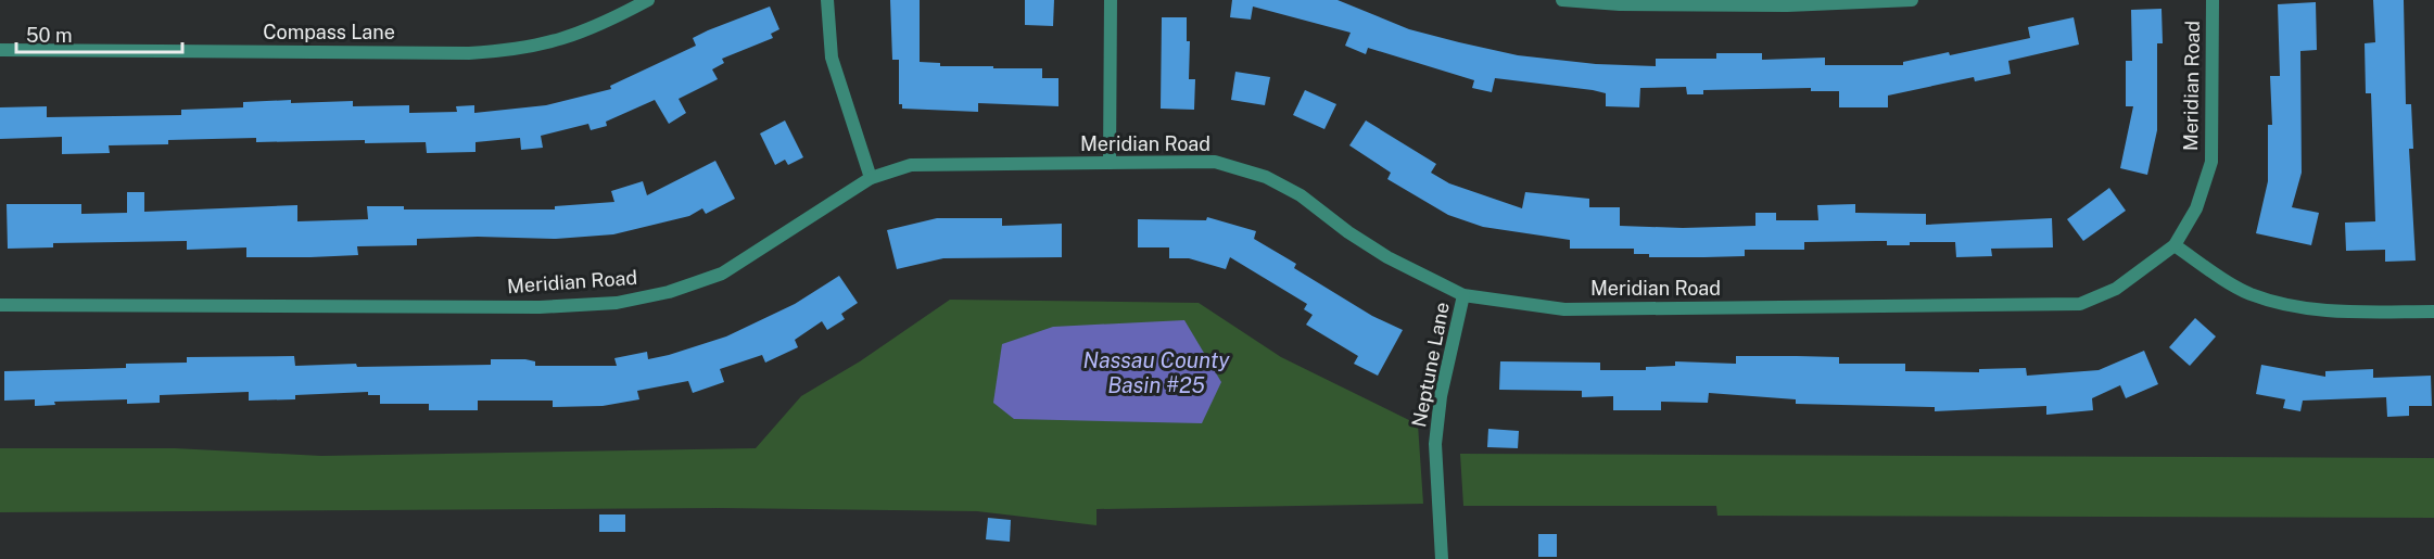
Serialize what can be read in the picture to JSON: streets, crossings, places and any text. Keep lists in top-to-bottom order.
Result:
{
  "streets": {
    "street": ["Compass Lane", "Meridian Road", "Neptune Lane"]
  },
  "crossings": [
    ["Meridian Road", "Neptune Lane"]
  ],
  "water": ["Nassau County Basin #25"],
  "scale_bar": "50 m"
}
